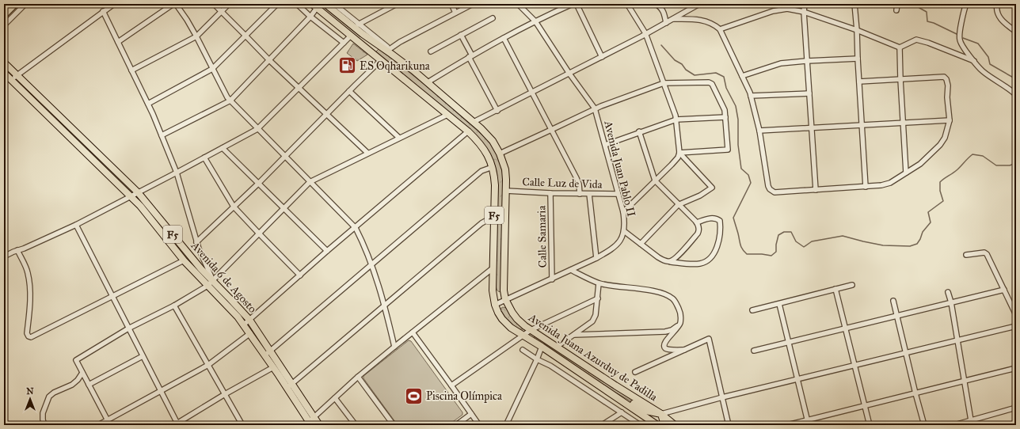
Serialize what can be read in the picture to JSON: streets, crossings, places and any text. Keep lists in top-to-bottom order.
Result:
{
  "streets": {
    "highway": ["F5", "Avenida 6 de Agosto", "Avenida Juana Azurduy de Padilla"],
    "street": ["Avenida Juan Pablo II", "Calle Luz de Vida", "Calle Samaria"]
  },
  "crossings": [
    ["Avenida Juan Pablo II", "Calle Luz de Vida"],
    ["Avenida Juan Pablo II", "Calle Samaria"],
    ["Avenida Juan Pablo II", "Avenida Juana Azurduy de Padilla"],
    ["Calle Luz de Vida", "Calle Samaria"],
    ["Calle Luz de Vida", "Avenida Juana Azurduy de Padilla"]
  ],
  "places": {
    "fuel station": ["ES Oqharikuna"],
    "sports": ["Piscina Olímpica"]
  },
  "north": "top"
}
